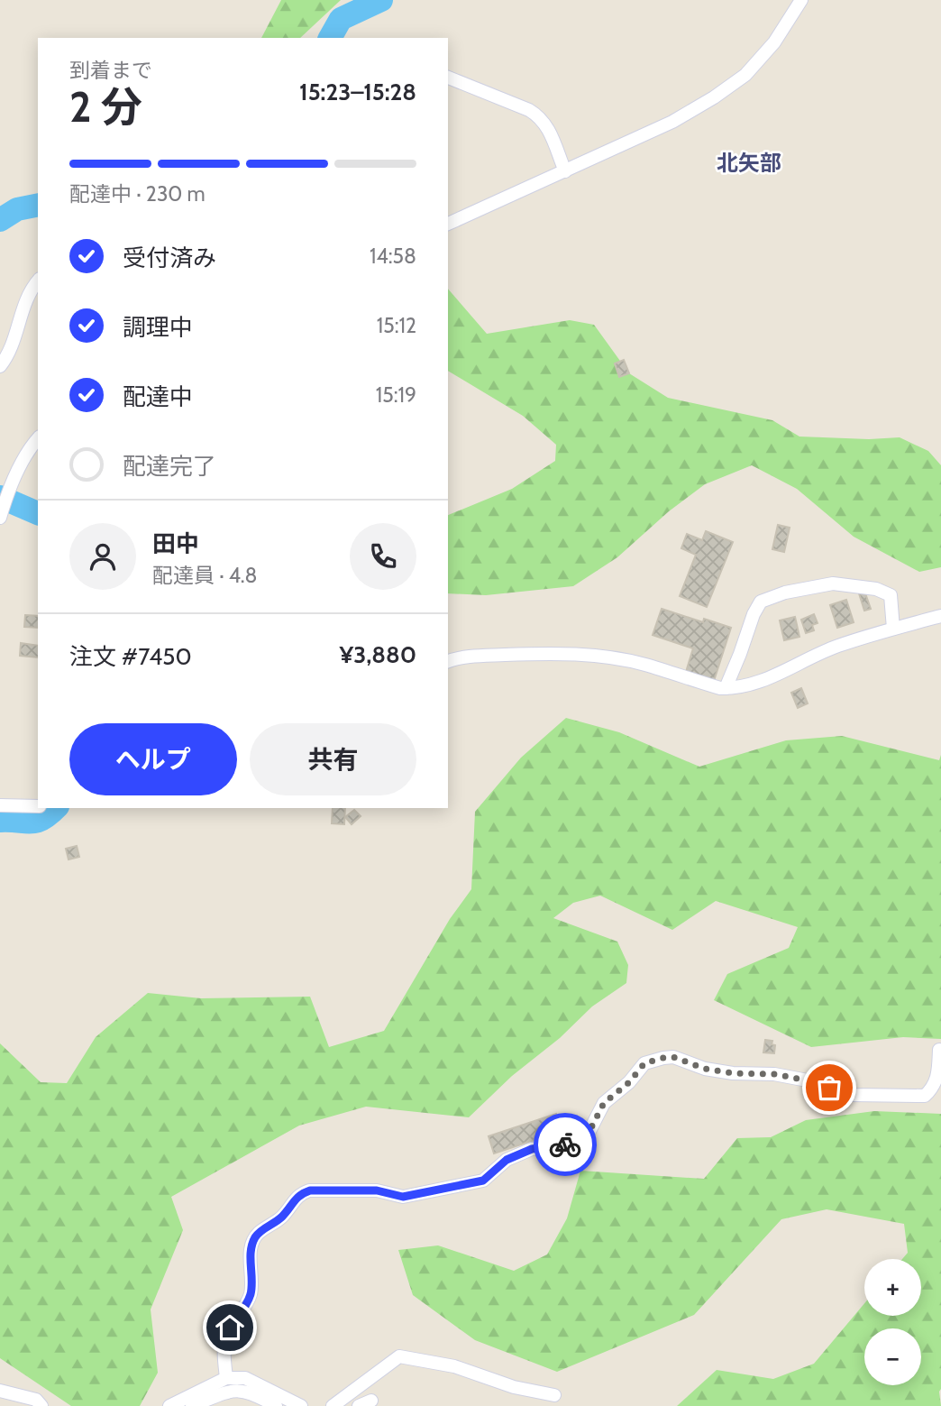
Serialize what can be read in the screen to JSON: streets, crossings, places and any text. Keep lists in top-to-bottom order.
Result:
{
  "districts": ["北矢部"],
  "page": {
    "heading": ["2 分", "到着まで", "15:23–15:28"],
    "panel": [
      "田中",
      "配達員 · 4.8",
      "注文 #7450",
      "¥3,880"
    ],
    "bar": "配達中 · 230 m",
    "list": [
      ["受付済み", "14:58"],
      ["調理中", "15:12"],
      ["配達中", "15:19"],
      "配達完了"
    ],
    "buttons": ["ヘルプ", "共有"],
    "map_buttons": ["+", "−"]
  }
}
